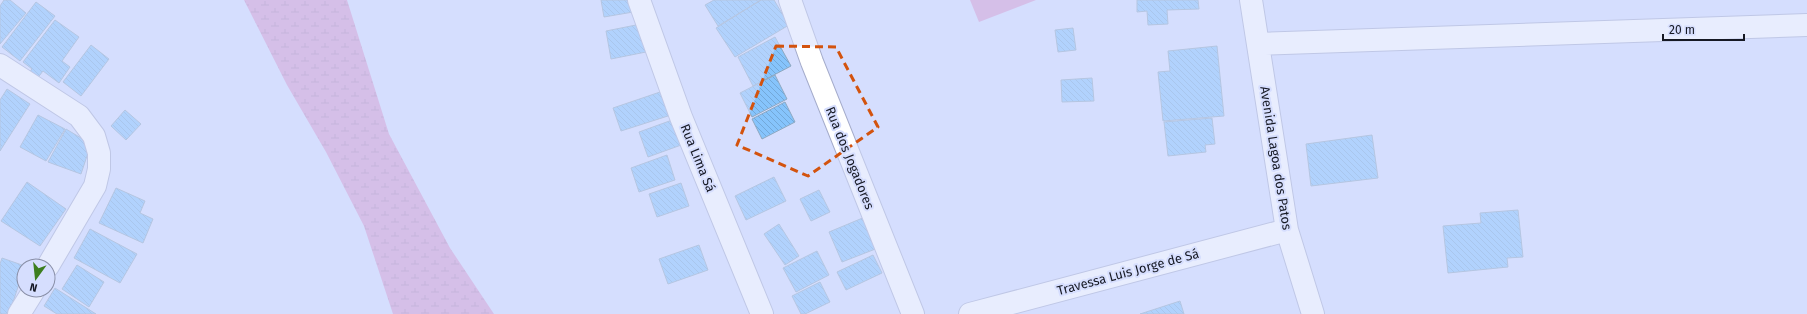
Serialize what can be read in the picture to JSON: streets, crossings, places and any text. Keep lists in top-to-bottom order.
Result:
{
  "streets": {
    "street": [
      "Rua Lima Sá",
      "Rua dos Jogadores",
      "Avenida Lagoa dos Patos",
      "Travessa Luis Jorge de Sá"
    ]
  },
  "crossings": [
    ["Avenida Lagoa dos Patos", "Travessa Luis Jorge de Sá"]
  ],
  "scale_bar": "20 m",
  "north": "bottom"
}
